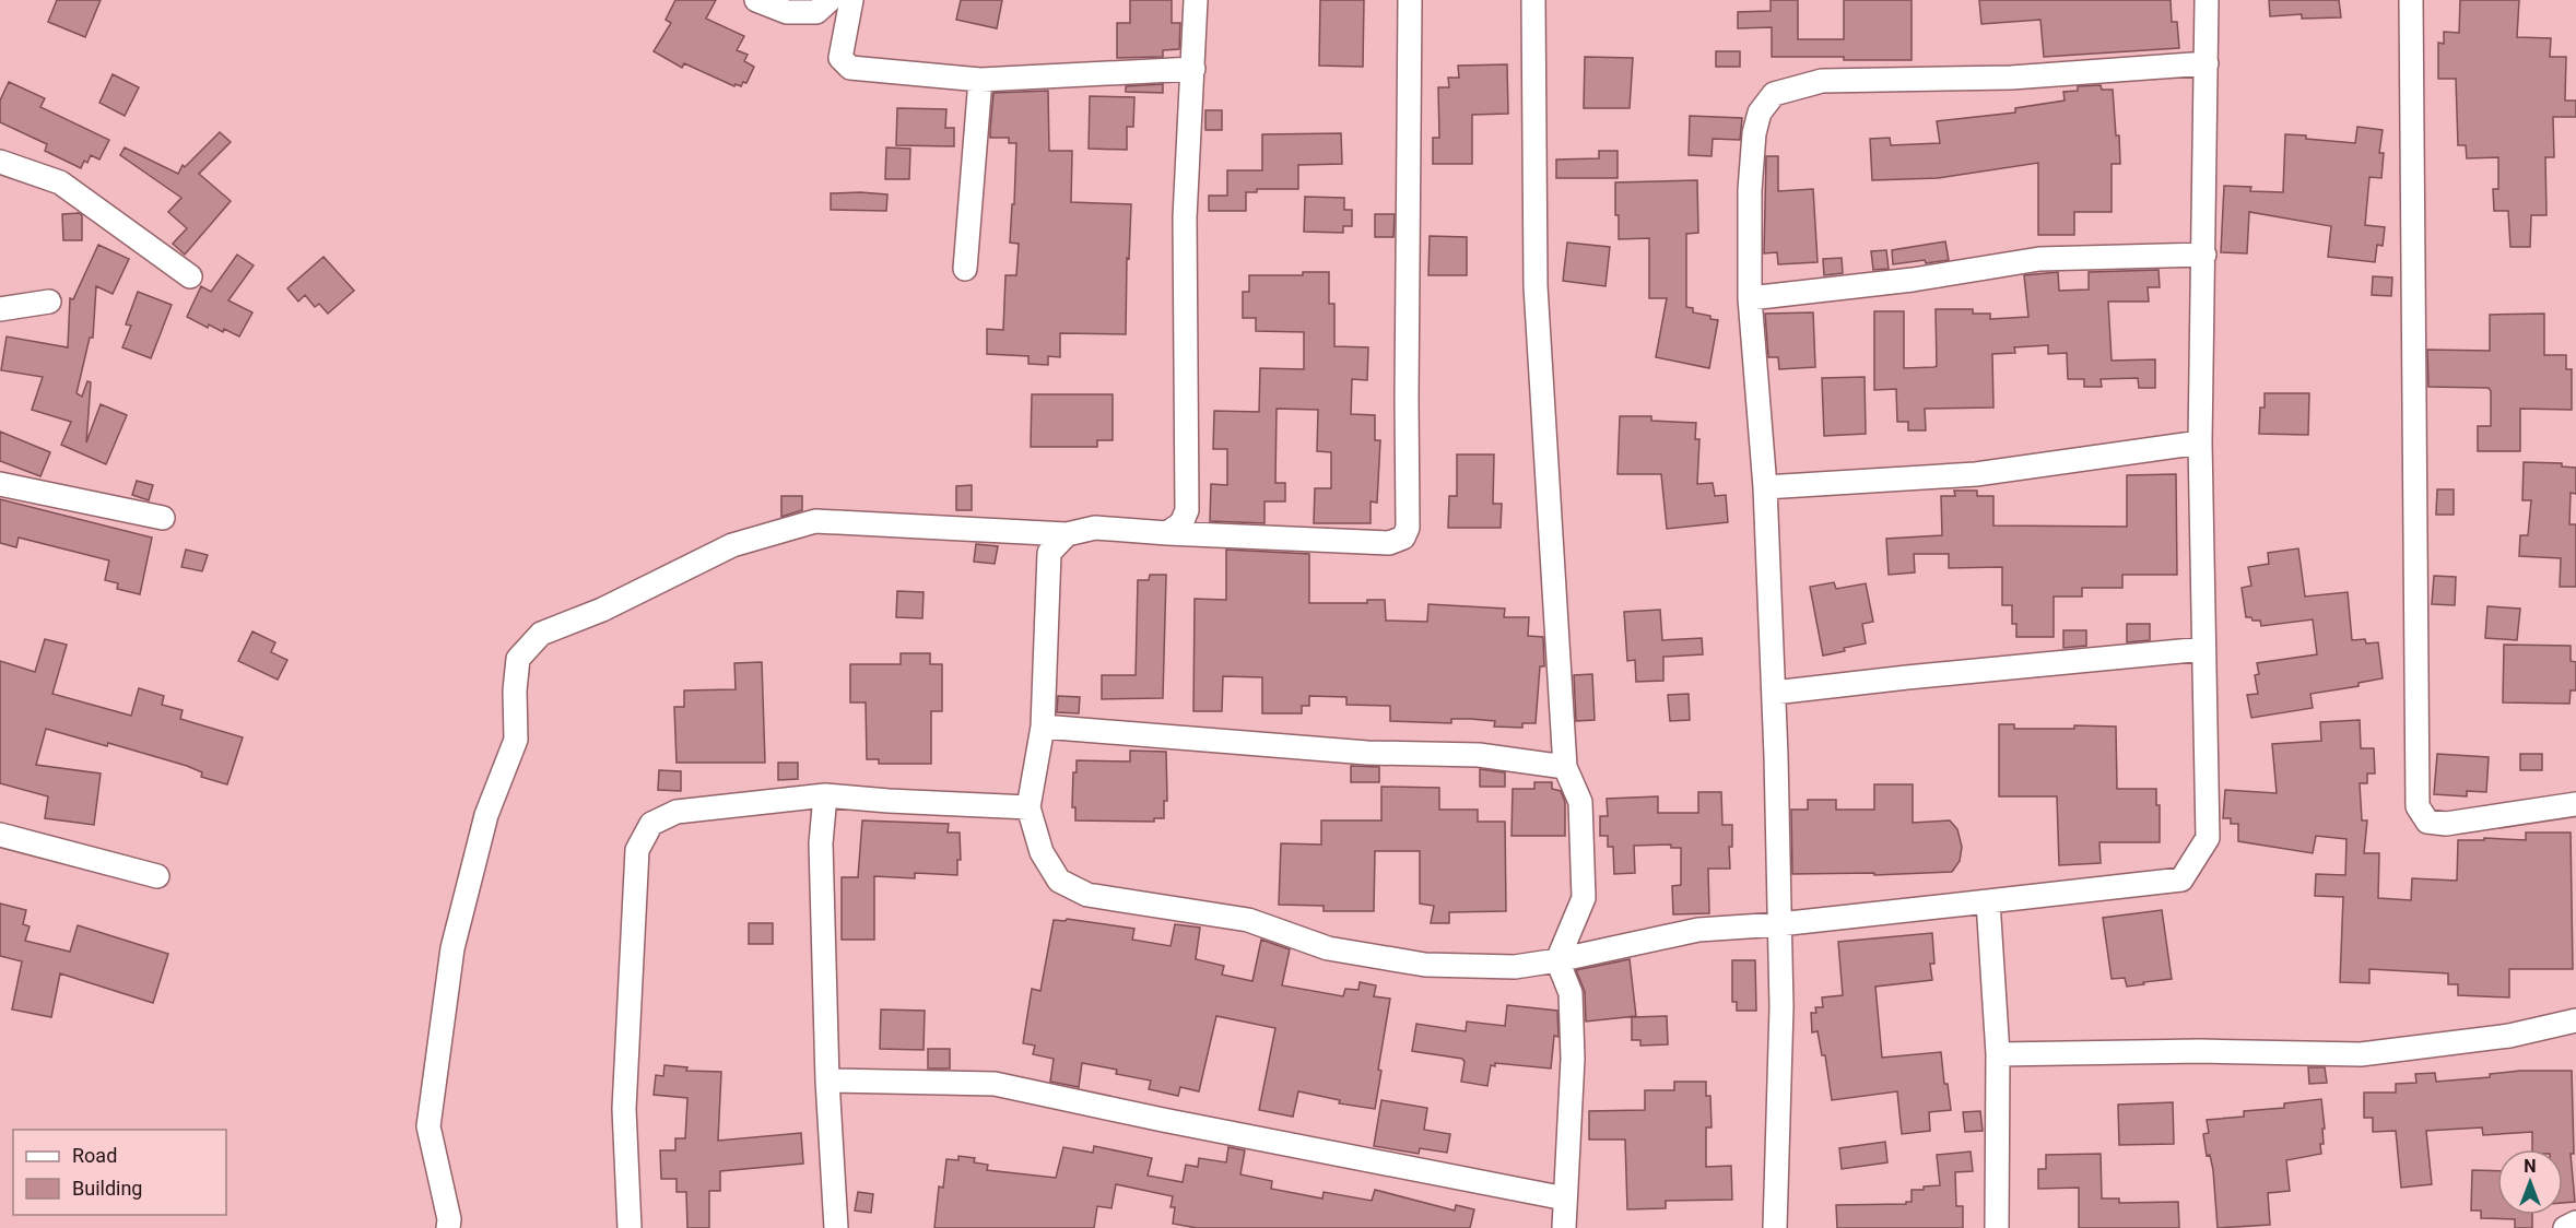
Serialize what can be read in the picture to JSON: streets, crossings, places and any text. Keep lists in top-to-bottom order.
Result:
{
  "legend": ["Road", "Building"],
  "north": "top"
}
